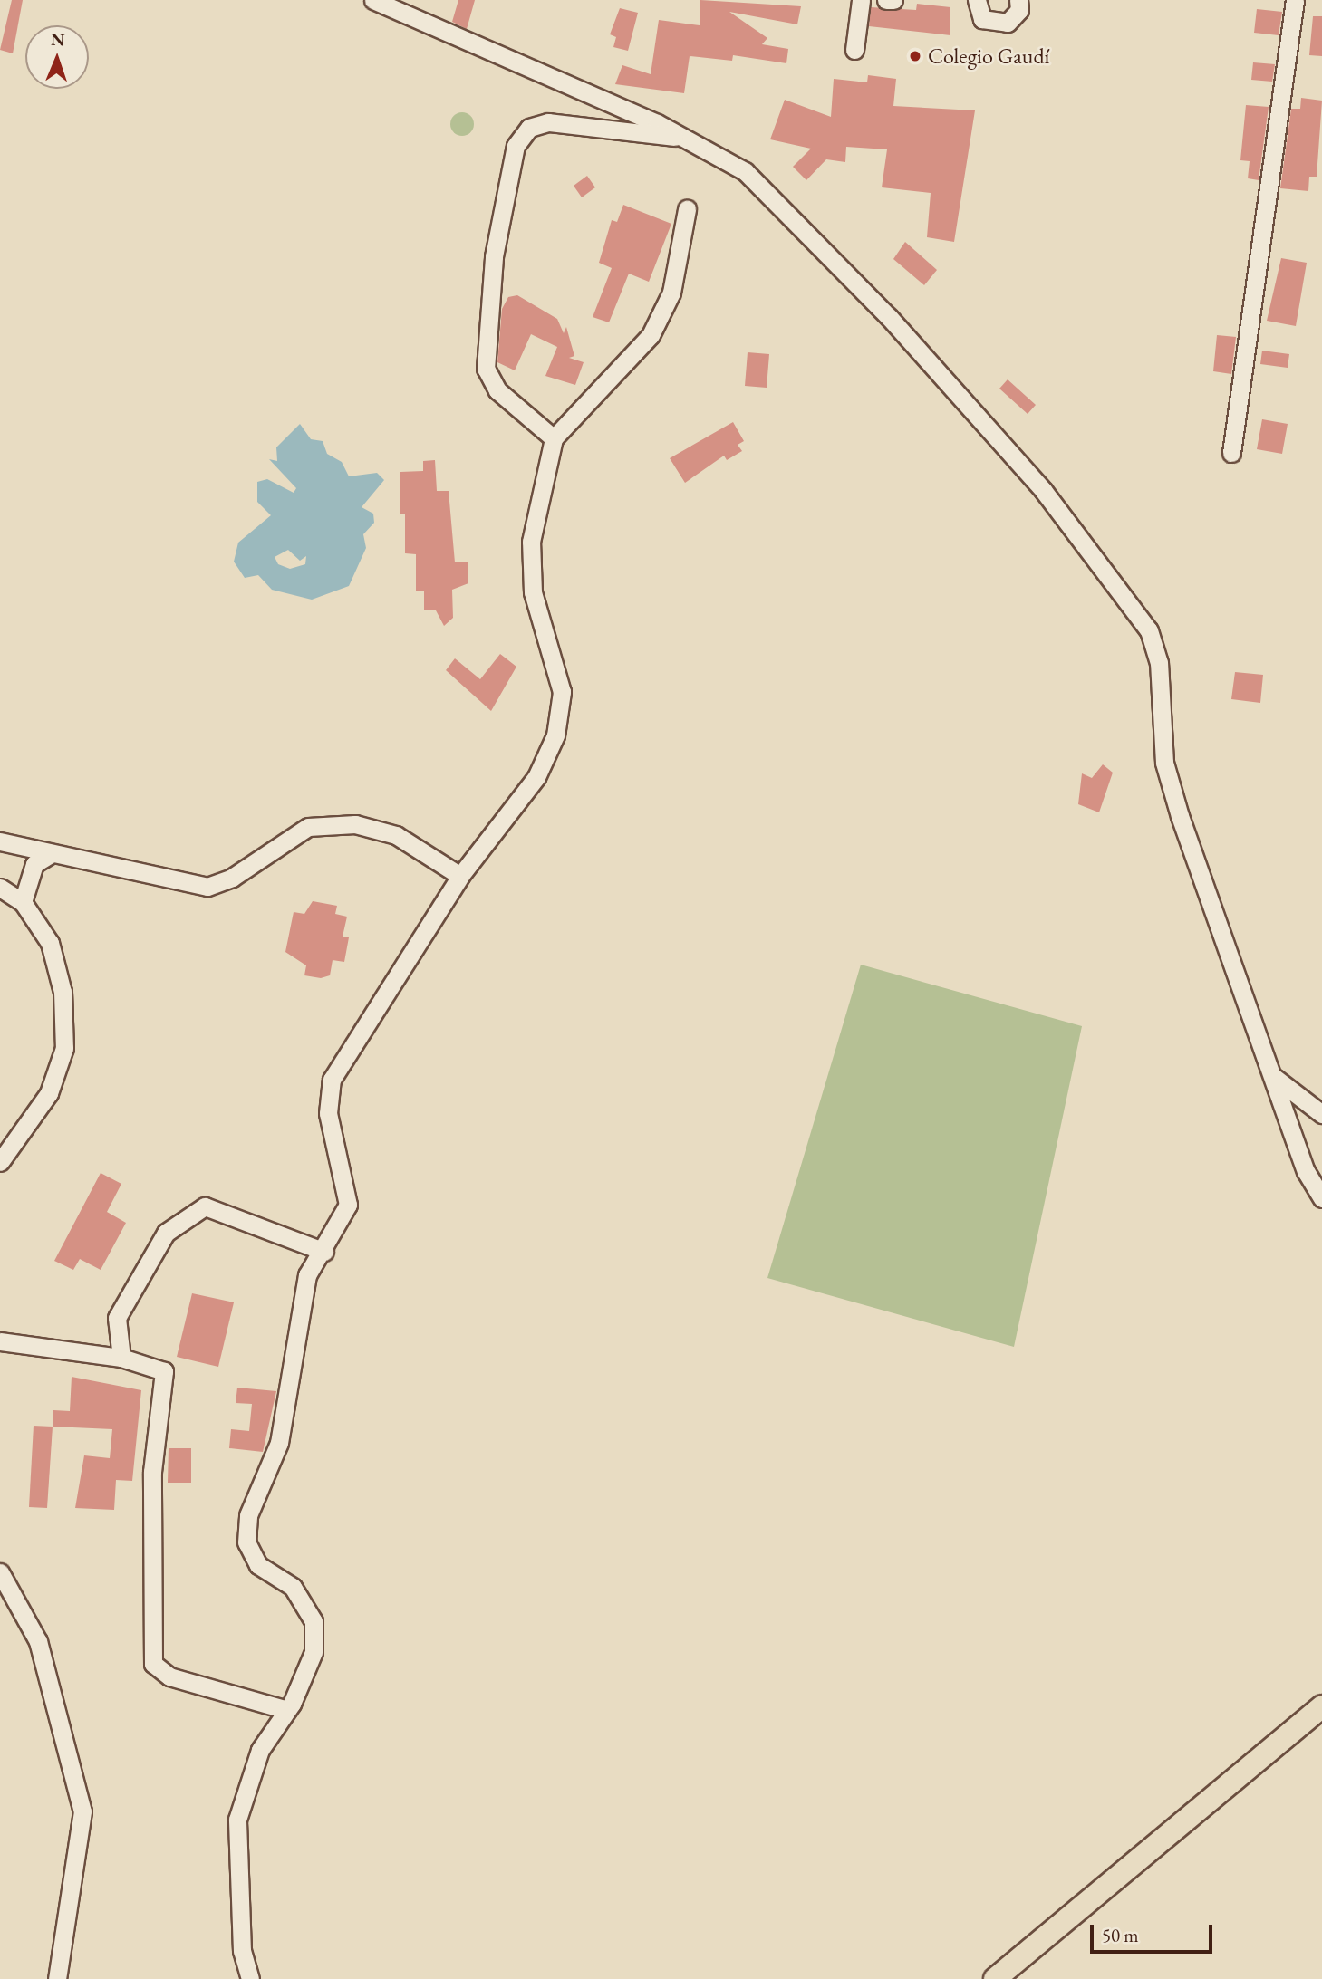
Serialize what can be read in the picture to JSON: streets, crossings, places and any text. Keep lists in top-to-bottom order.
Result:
{
  "places": ["Colegio Gaudí"],
  "scale_bar": "50 m",
  "north": "top"
}
